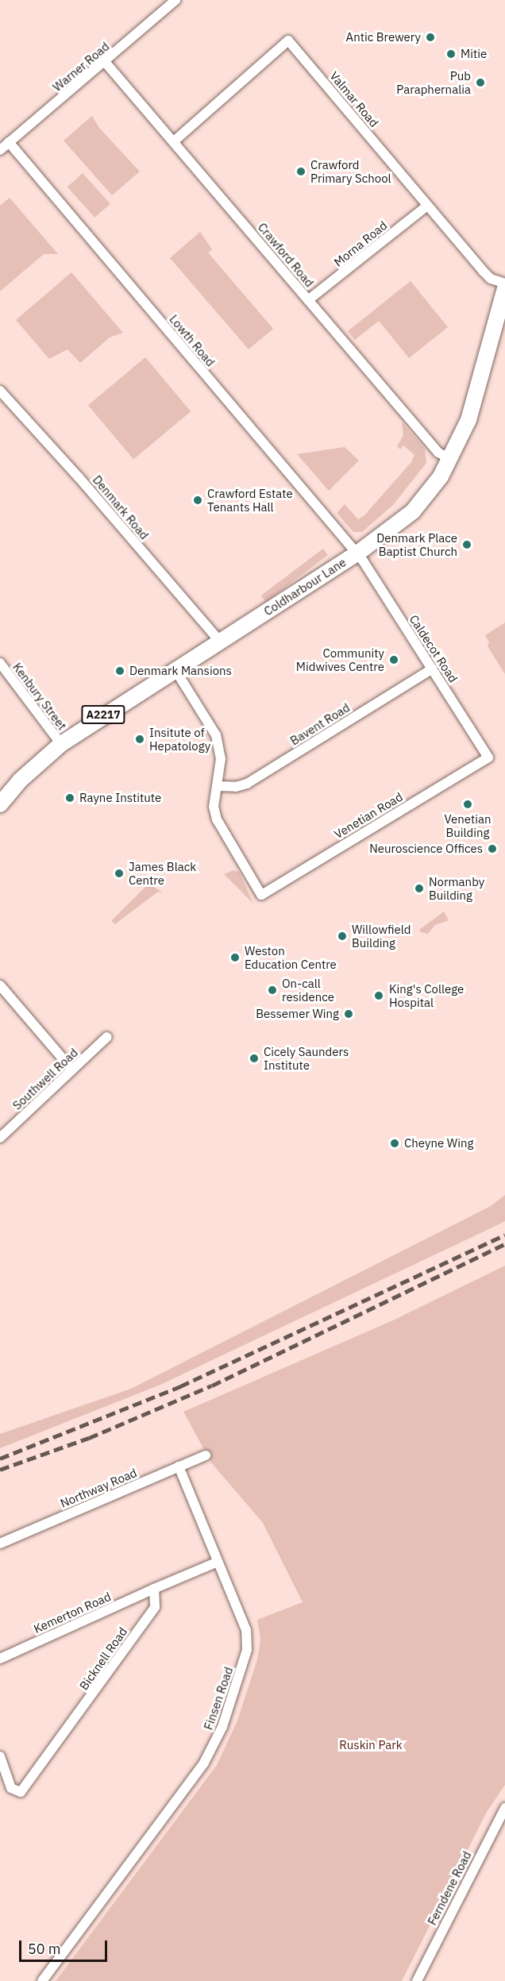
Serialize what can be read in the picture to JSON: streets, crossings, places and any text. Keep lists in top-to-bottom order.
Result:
{
  "streets": {
    "main road": ["Coldharbour Lane", "A2217"],
    "street": [
      "Warner Road",
      "Valmar Road",
      "Morna Road",
      "Crawford Road",
      "Lowth Road",
      "Denmark Road",
      "Caldecot Road",
      "Kenbury Street",
      "Bavent Road",
      "Venetian Road",
      "Southwell Road",
      "Northway Road",
      "Kemerton Road",
      "Bicknell Road",
      "Finsen Road",
      "Ferndene Road"
    ]
  },
  "crossings": [
    ["Warner Road", "Crawford Road"],
    ["Warner Road", "Lowth Road"],
    ["Valmar Road", "Morna Road"],
    ["Valmar Road", "Crawford Road"],
    ["Morna Road", "Crawford Road"],
    ["Crawford Road", "Coldharbour Lane"],
    ["Lowth Road", "Coldharbour Lane"],
    ["Lowth Road", "Caldecot Road"],
    ["Denmark Road", "Coldharbour Lane"],
    ["Coldharbour Lane", "Caldecot Road"],
    ["Coldharbour Lane", "Kenbury Street"],
    ["Caldecot Road", "Bavent Road"],
    ["Caldecot Road", "Venetian Road"],
    ["Bavent Road", "Venetian Road"],
    ["Northway Road", "Finsen Road"],
    ["Kemerton Road", "Bicknell Road"]
  ],
  "parks": ["Ruskin Park"],
  "places": [
    "Antic Brewery",
    "Mitie",
    "Pub Paraphernalia",
    "Crawford Primary School",
    "Crawford Estate Tenants Hall",
    "Denmark Place Baptist Church",
    "Community Midwives Centre",
    "Denmark Mansions",
    "Insitute of Hepatology",
    "Rayne Institute",
    "Venetian Building",
    "Neuroscience Offices",
    "James Black Centre",
    "Normanby Building",
    "Willowfield Building",
    "Weston Education Centre",
    "On-call residence",
    "King's College Hospital",
    "Bessemer Wing",
    "Cicely Saunders Institute",
    "Cheyne Wing"
  ],
  "scale_bar": "50 m"
}
